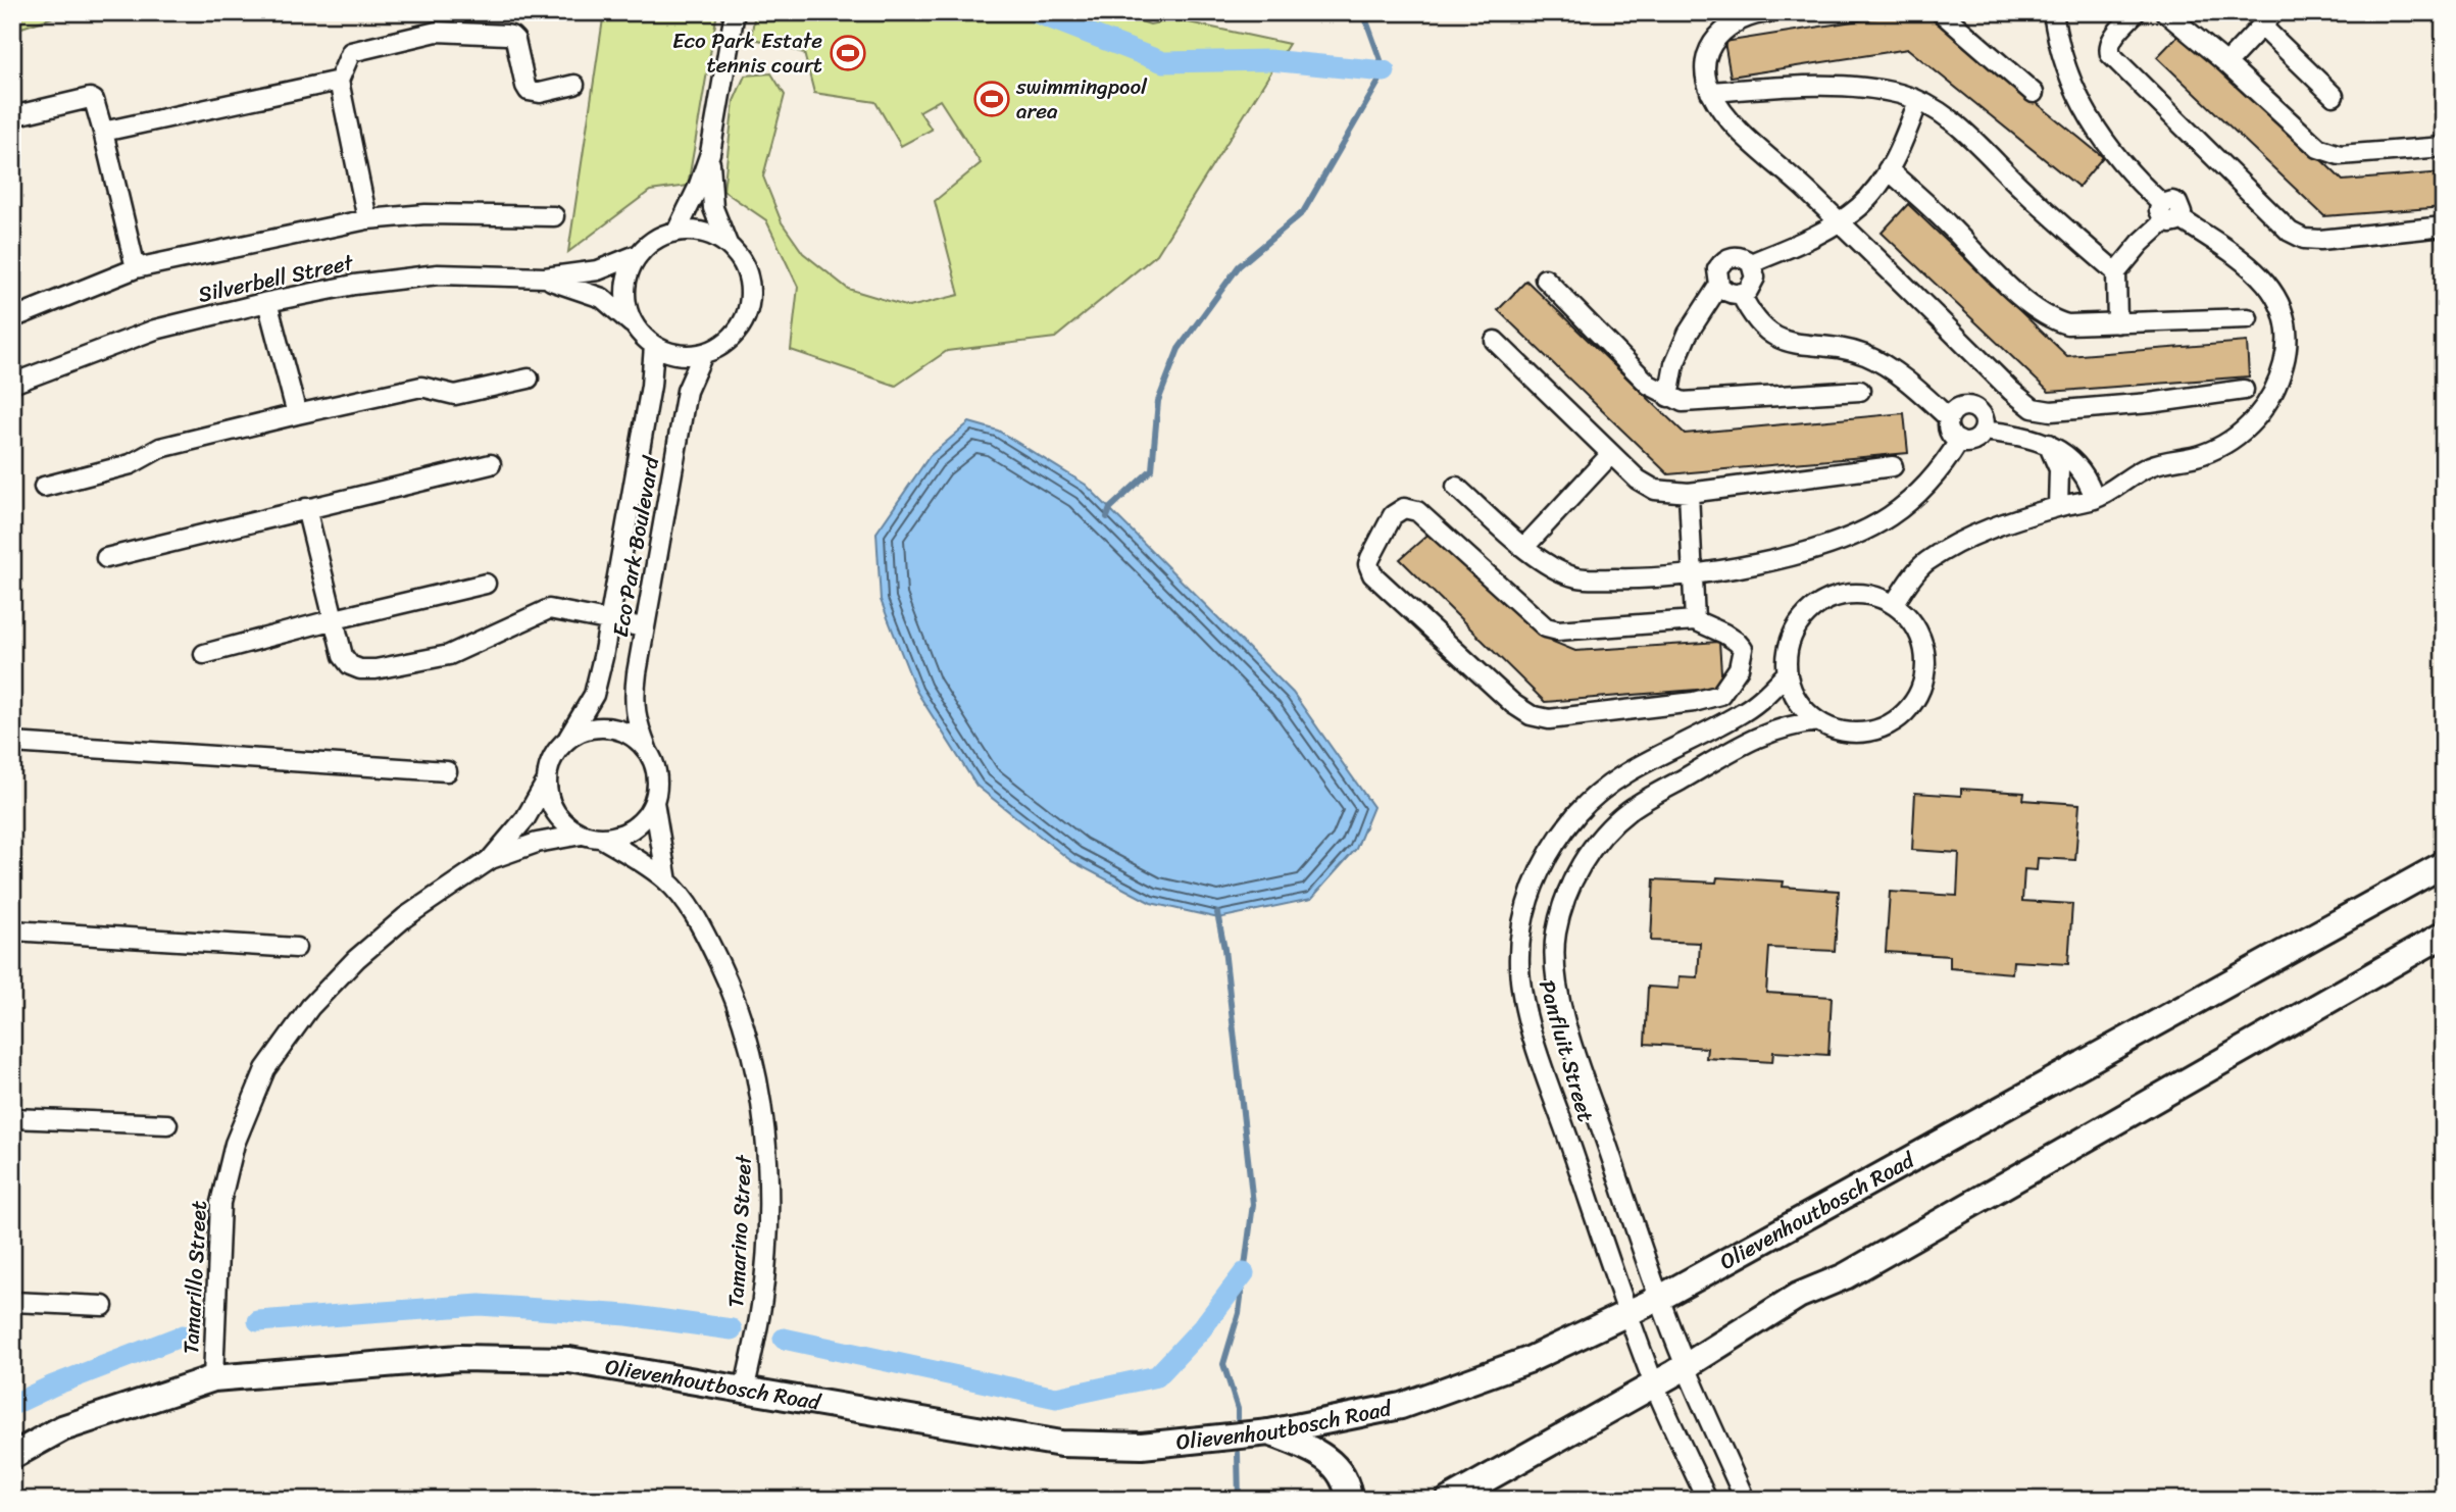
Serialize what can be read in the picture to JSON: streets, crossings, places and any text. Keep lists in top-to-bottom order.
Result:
{
  "streets": {
    "main road": ["Olievenhoutbosch Road"],
    "street": [
      "Silverbell Street",
      "Eco Park Boulevard",
      "Panfluit Street",
      "Tamarino Street",
      "Tamarillo Street"
    ]
  },
  "crossings": [
    ["Silverbell Street", "Eco Park Boulevard"],
    ["Eco Park Boulevard", "Tamarino Street"],
    ["Eco Park Boulevard", "Tamarillo Street"],
    ["Panfluit Street", "Olievenhoutbosch Road"],
    ["Olievenhoutbosch Road", "Tamarino Street"],
    ["Olievenhoutbosch Road", "Tamarillo Street"],
    ["Tamarino Street", "Tamarillo Street"]
  ],
  "places": {
    "sports": ["Eco Park Estate tennis court", "swimmingpool area"]
  }
}
